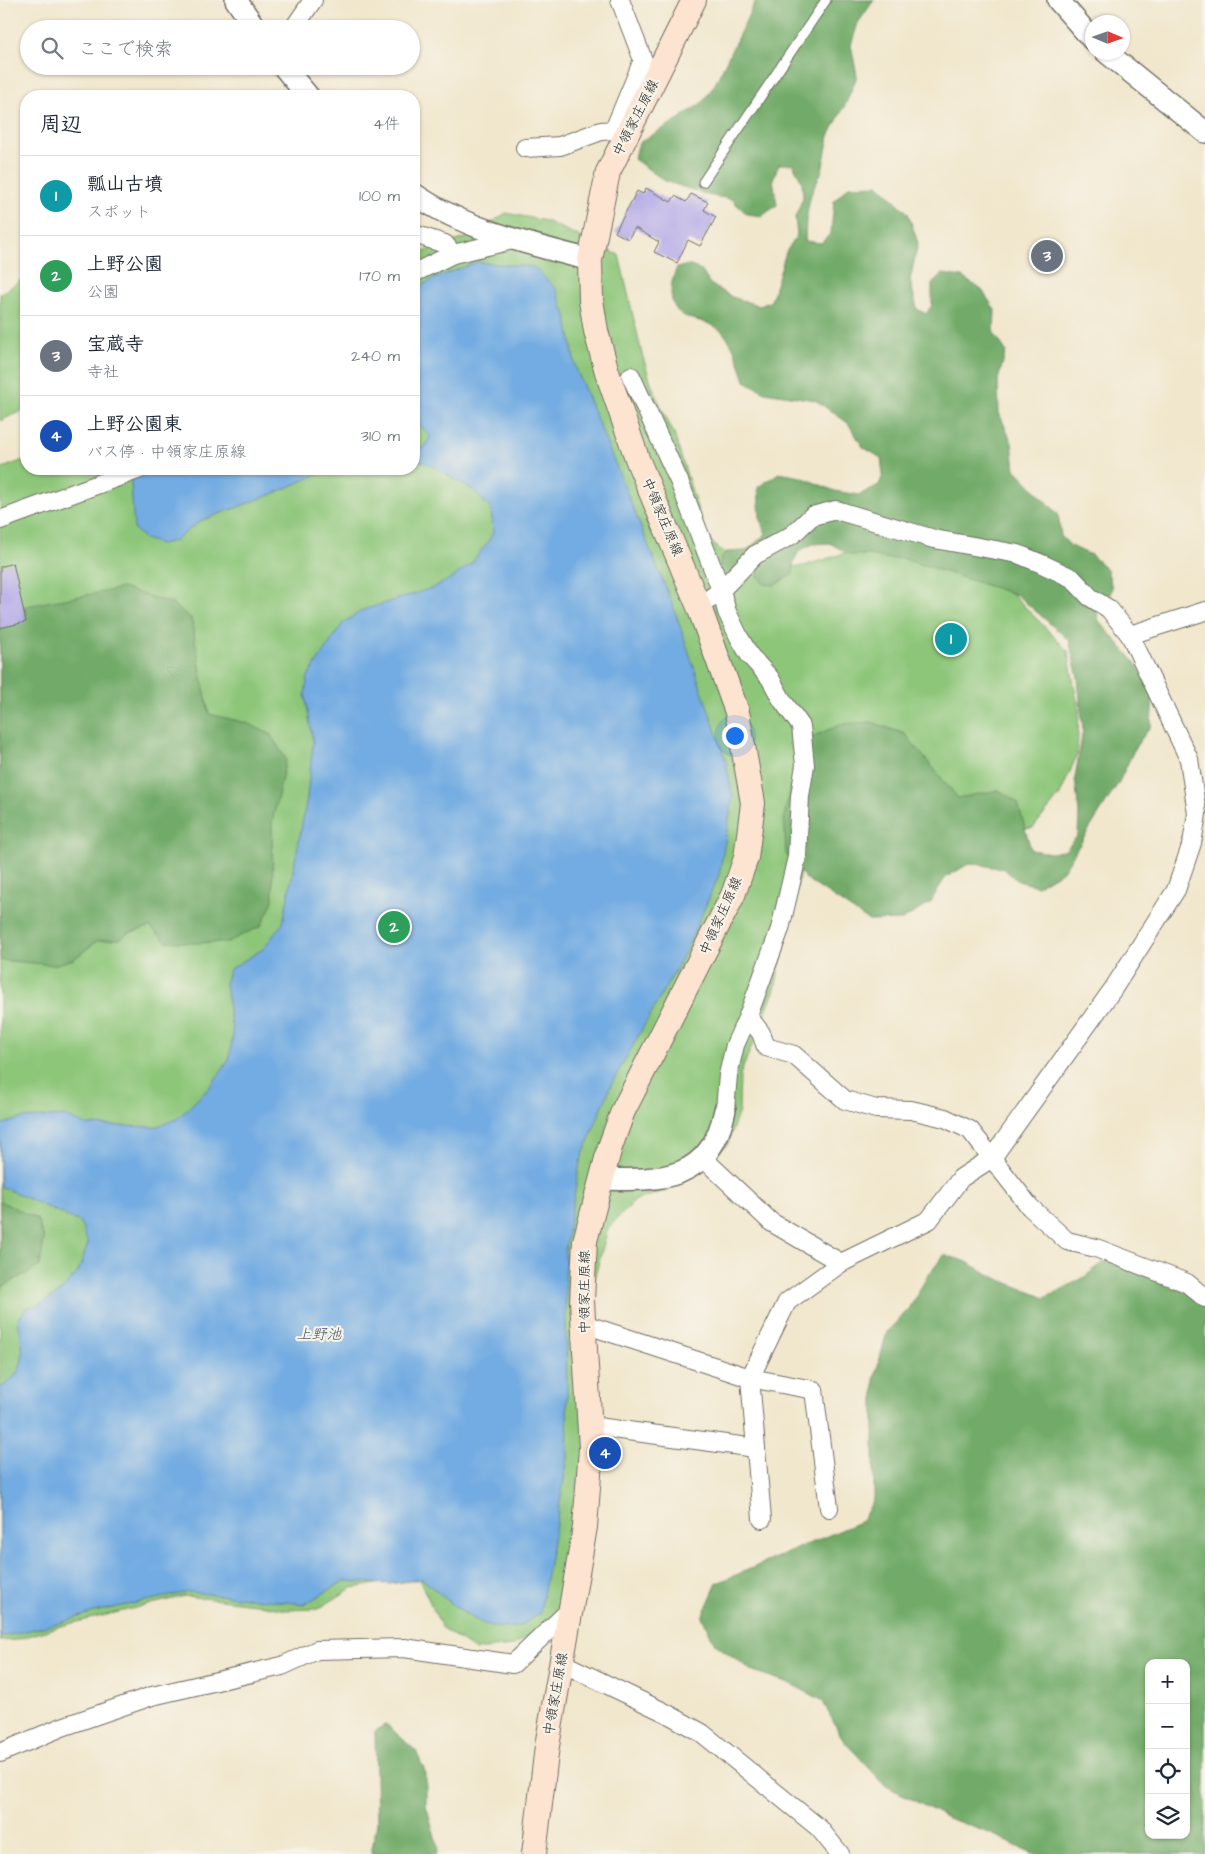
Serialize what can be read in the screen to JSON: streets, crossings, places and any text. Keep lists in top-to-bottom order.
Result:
{
  "streets": {
    "main road": ["中領家庄原線"]
  },
  "water": ["上野池"],
  "north": "right",
  "page": {
    "search": "ここで検索",
    "heading": ["周辺", "4件"],
    "list": [
      {
        "mark": "1",
        "name": "瓢山古墳",
        "note": "スポット",
        "value": "100 m"
      },
      {
        "mark": "2",
        "name": "上野公園",
        "note": "公園",
        "value": "170 m"
      },
      {
        "mark": "3",
        "name": "宝蔵寺",
        "note": "寺社",
        "value": "240 m"
      },
      {
        "mark": "4",
        "name": "上野公園東",
        "note": "バス停 · 中領家庄原線",
        "value": "310 m"
      }
    ],
    "pins": [
      "3",
      "1",
      "2",
      "4"
    ],
    "map_buttons": ["+", "−"]
  }
}
